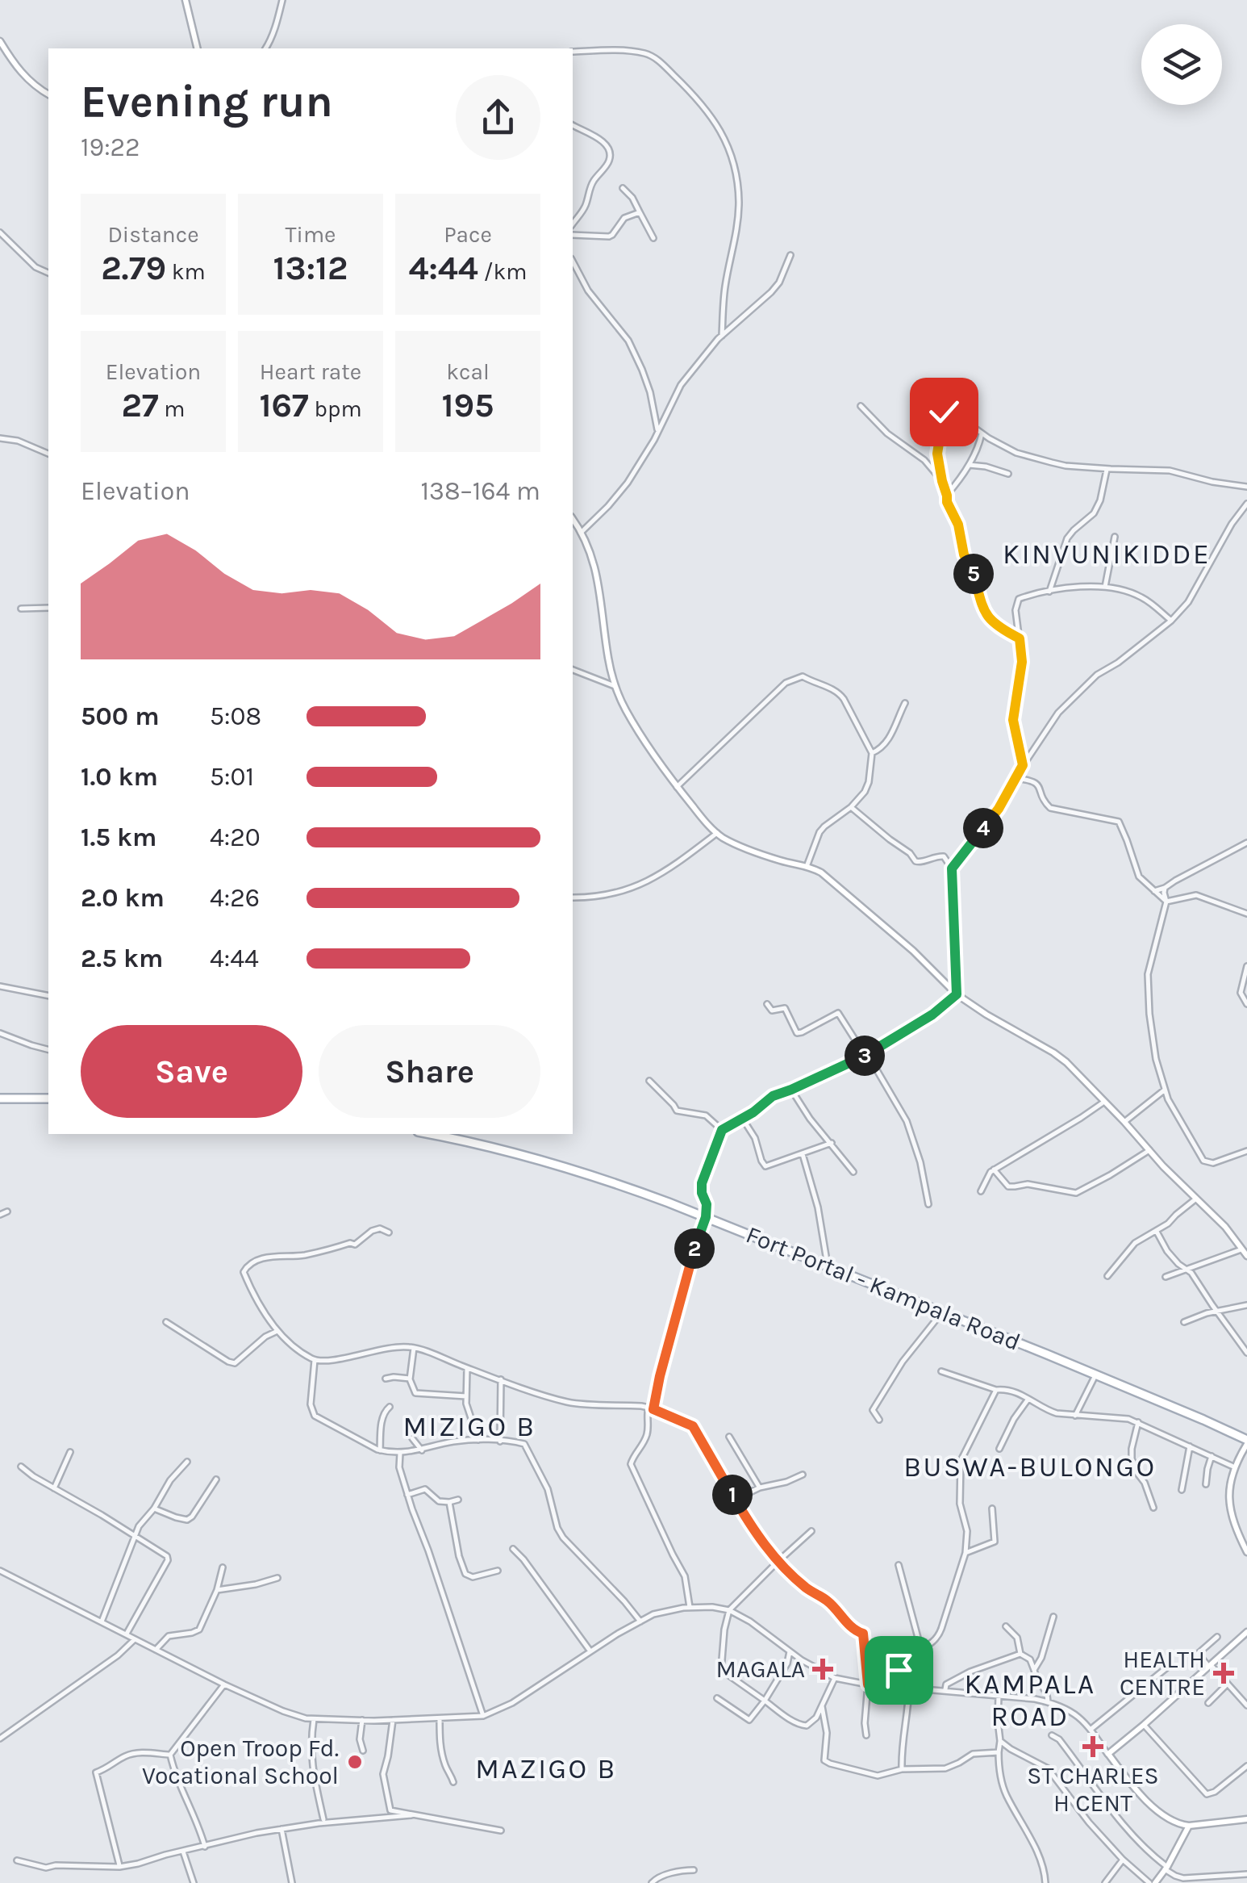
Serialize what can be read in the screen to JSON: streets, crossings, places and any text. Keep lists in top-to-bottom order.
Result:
{
  "streets": {
    "main road": ["Fort Portal - Kampala Road"]
  },
  "districts": [
    "KINVUNIKIDDE",
    "MIZIGO B",
    "BUSWA-BULONGO",
    "KAMPALA ROAD",
    "MAZIGO B"
  ],
  "places": {
    "health": ["MAGALA", "HEALTH CENTRE", "ST CHARLES H CENT"],
    "other": ["Open Troop Fd. Vocational School"]
  },
  "page": {
    "heading": ["Evening run", "19:22"],
    "stats": [
      ["Distance", "2.79 km"],
      ["Time", "13:12"],
      ["Pace", "4:44 /km"],
      ["Elevation", "27 m"],
      ["Heart rate", "167 bpm"],
      ["kcal", "195"]
    ],
    "chart": ["Elevation", "138–164 m"],
    "pins": [
      "5",
      "4",
      "3",
      "2",
      "1"
    ],
    "list": [
      {
        "name": "500 m",
        "note": "5:08"
      },
      {
        "name": "1.0 km",
        "note": "5:01"
      },
      {
        "name": "1.5 km",
        "note": "4:20"
      },
      {
        "name": "2.0 km",
        "note": "4:26"
      },
      {
        "name": "2.5 km",
        "note": "4:44"
      }
    ],
    "buttons": ["Save", "Share"]
  }
}
